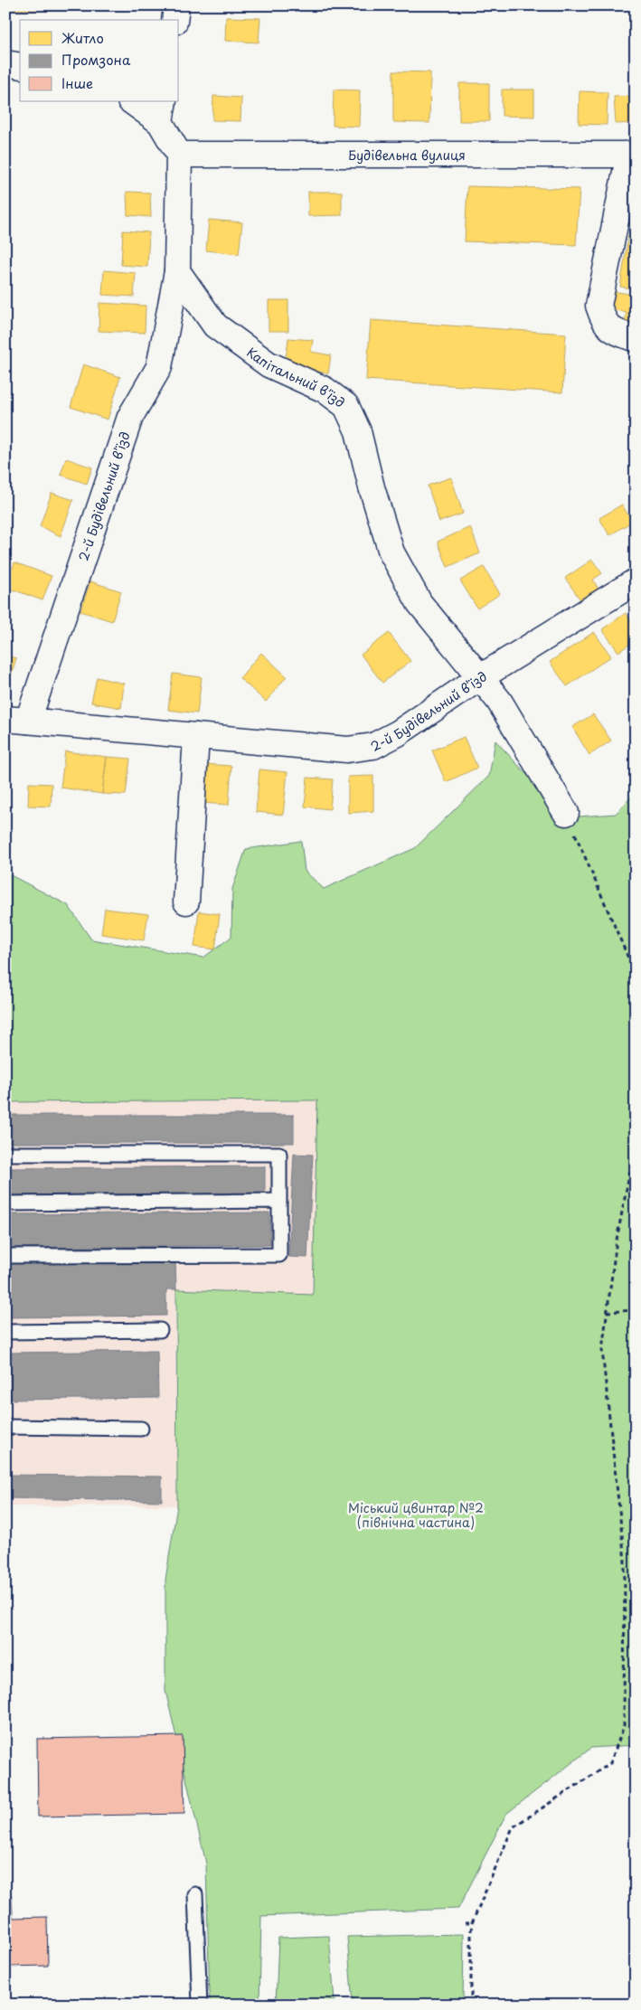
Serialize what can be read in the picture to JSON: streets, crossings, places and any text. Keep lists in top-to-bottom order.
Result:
{
  "streets": {
    "street": ["Будівельна вулиця", "Капітальний в'їзд", "2-й Будівельний в’їзд"]
  },
  "crossings": [
    ["Капітальний в'їзд", "2-й Будівельний в’їзд"]
  ],
  "parks": ["Міський цвинтар №2 (північна частина)"],
  "legend": ["Житло", "Промзона", "Інше"]
}
